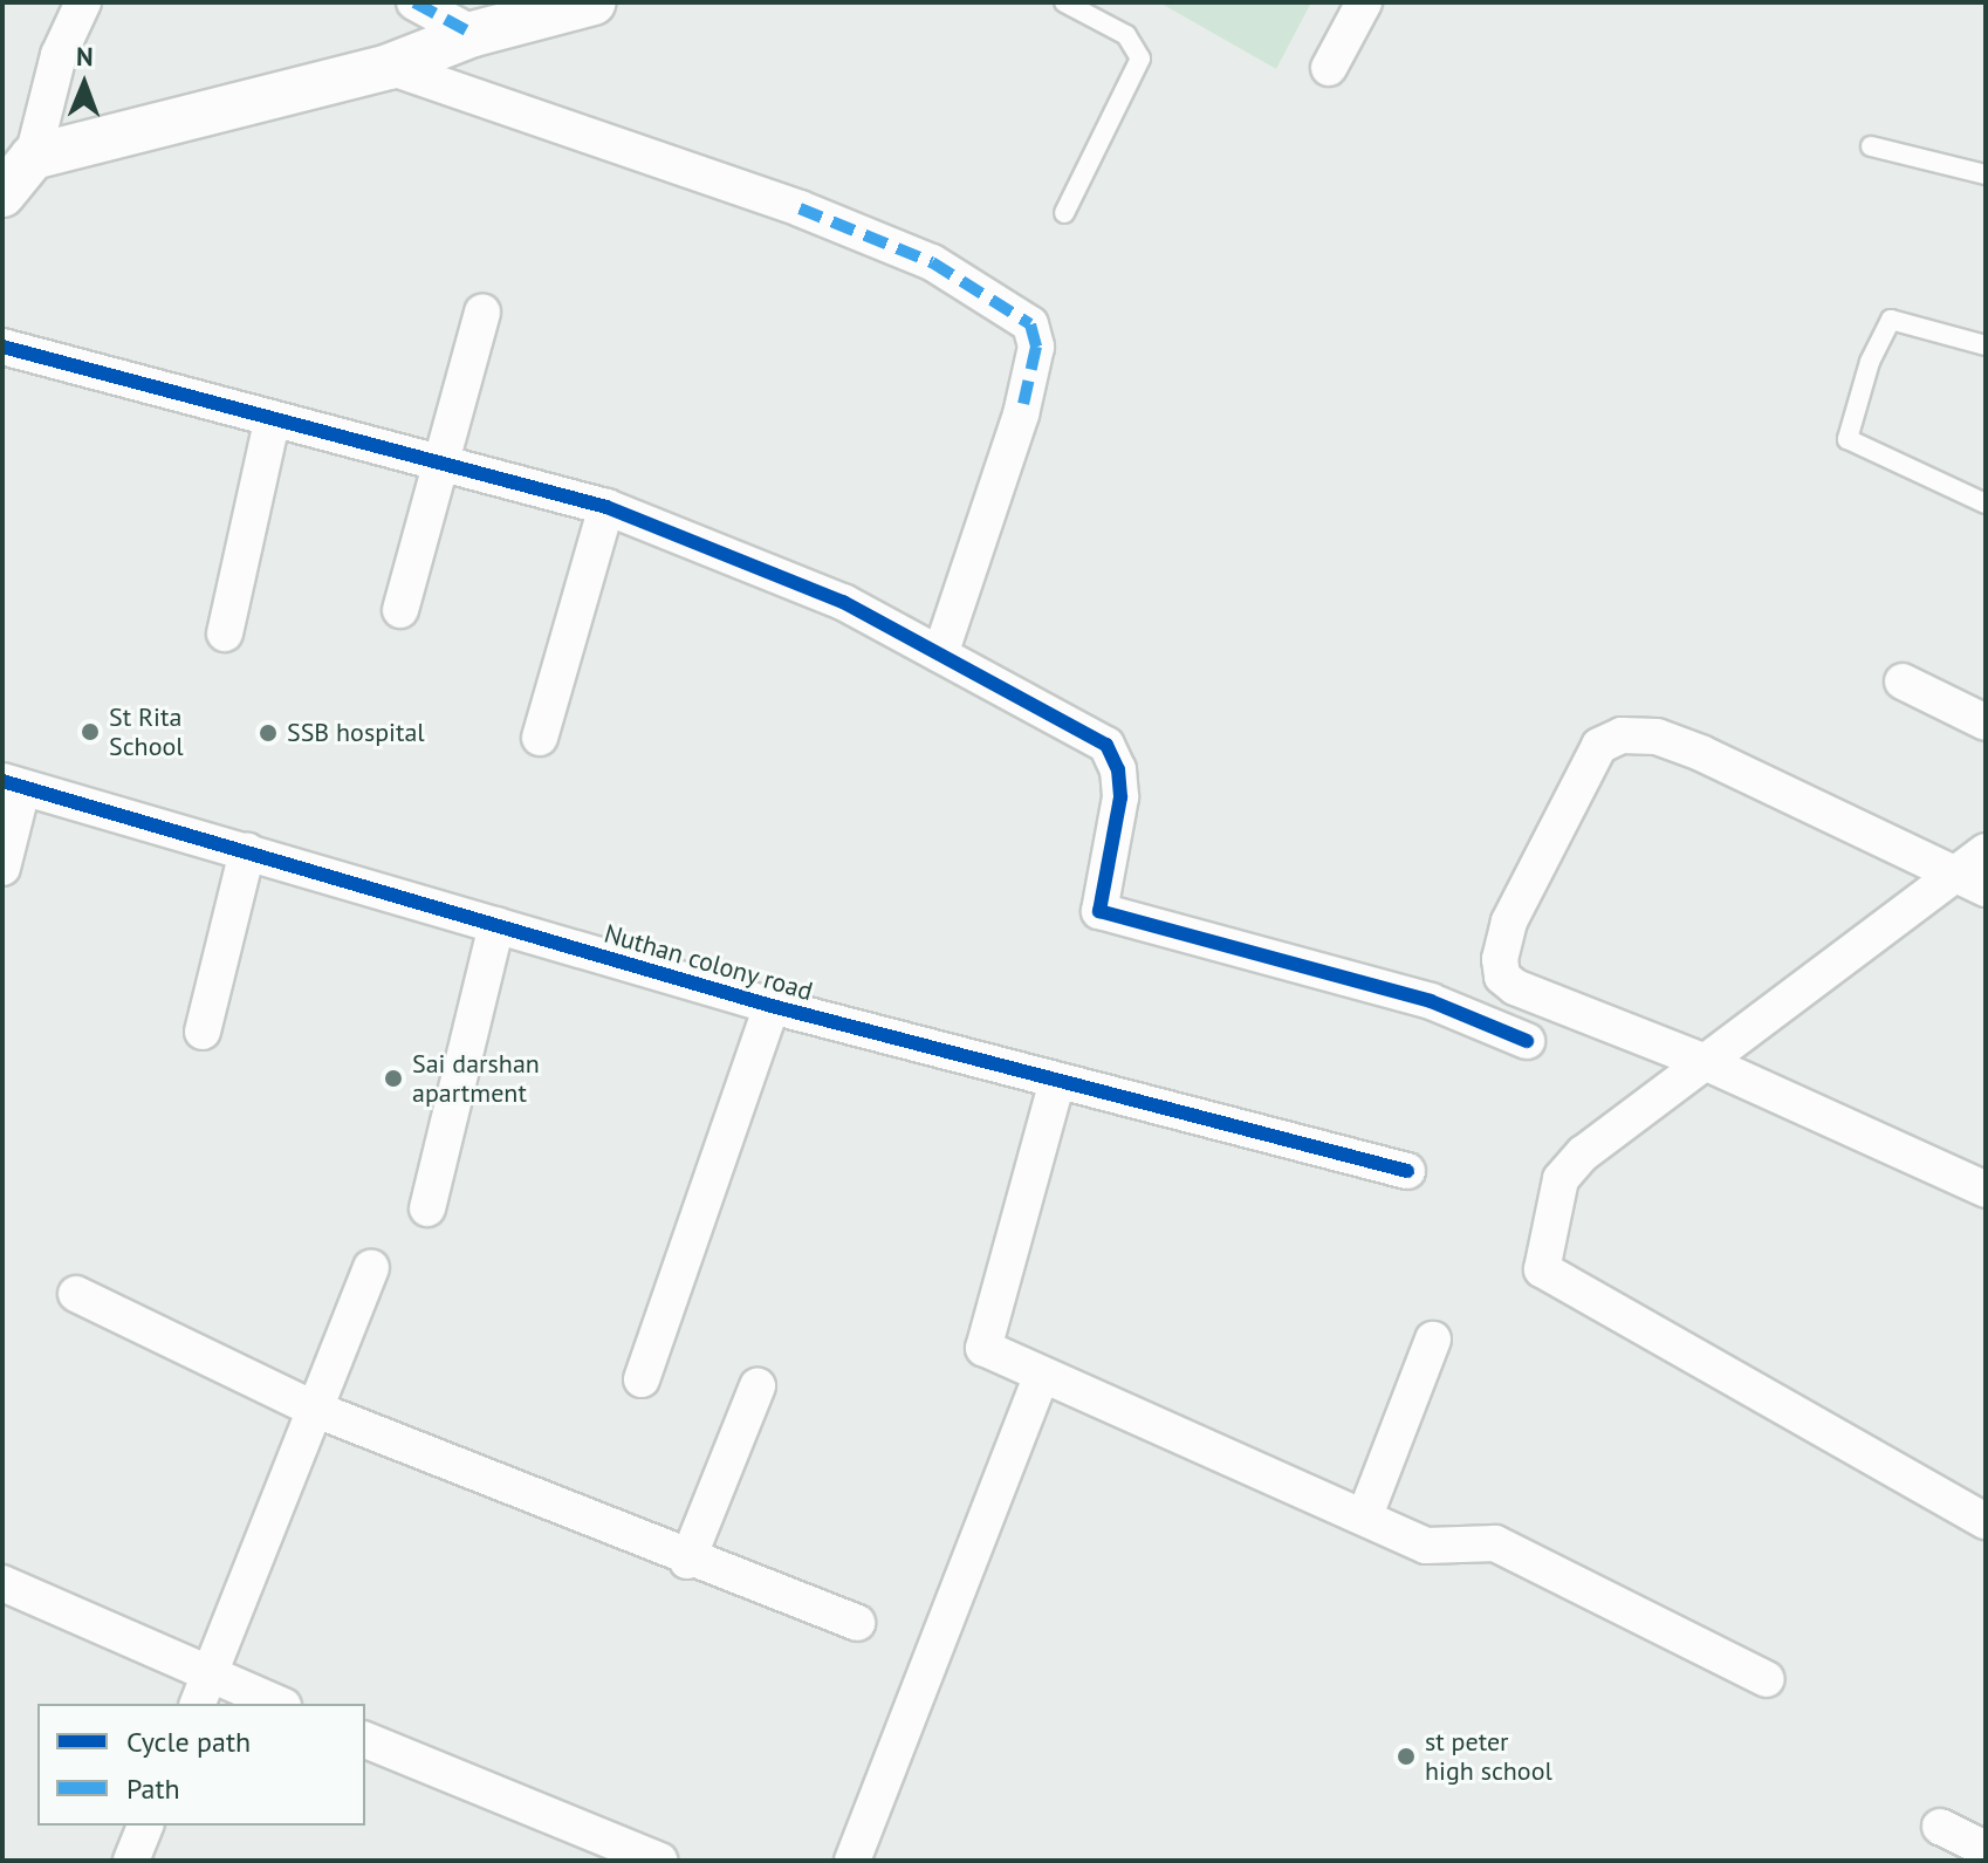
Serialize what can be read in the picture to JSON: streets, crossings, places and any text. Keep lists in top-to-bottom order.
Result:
{
  "streets": {
    "street": ["Nuthan colony road"]
  },
  "places": [
    "St Rita School",
    "SSB hospital",
    "Sai darshan apartment",
    "st peter high school"
  ],
  "legend": ["Cycle path", "Path"],
  "north": "top"
}
